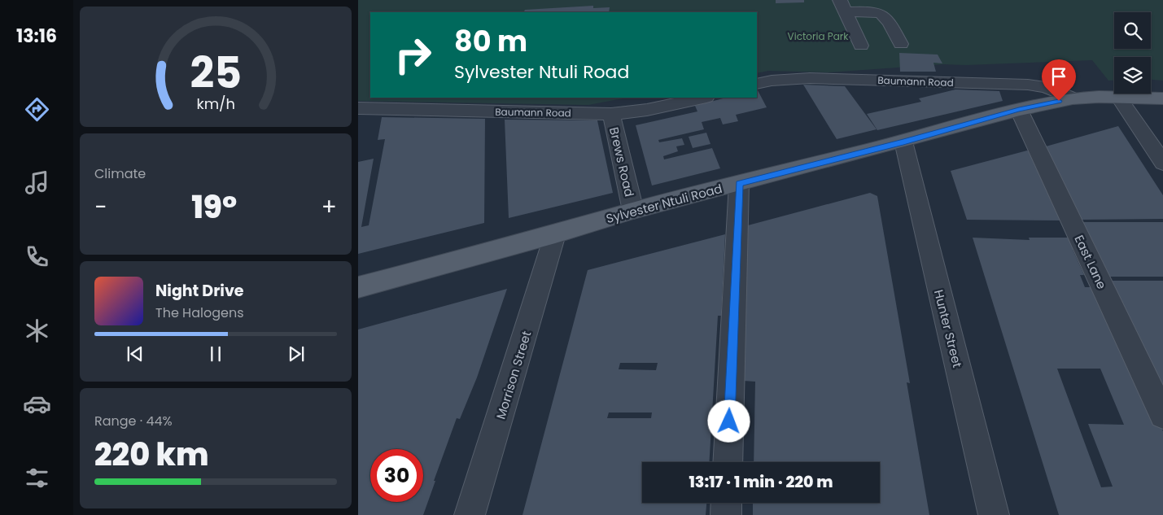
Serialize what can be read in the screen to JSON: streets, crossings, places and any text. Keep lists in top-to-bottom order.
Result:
{
  "streets": {
    "main road": ["Sylvester Ntuli Road"],
    "street": [
      "Baumann Road",
      "Brews Road",
      "East Lane",
      "Hunter Street",
      "Morrison Street"
    ]
  },
  "crossings": [
    ["Baumann Road", "Brews Road"],
    ["Baumann Road", "Sylvester Ntuli Road"],
    ["Brews Road", "Sylvester Ntuli Road"],
    ["Sylvester Ntuli Road", "East Lane"],
    ["Sylvester Ntuli Road", "Hunter Street"],
    ["Sylvester Ntuli Road", "Morrison Street"]
  ],
  "parks": ["Victoria Park"],
  "page": {
    "tabs": "13:16",
    "turn": ["80 m", "Sylvester Ntuli Road"],
    "tile": [
      "Climate",
      ["Range · 44%", "220 km"]
    ],
    "heat": ["−", "19°", "+"],
    "song": ["Night Drive", "The Halogens"],
    "limit": "30",
    "trip": "13:17 · 1 min · 220 m",
    "gauge": ["25", "km/h"]
  }
}
